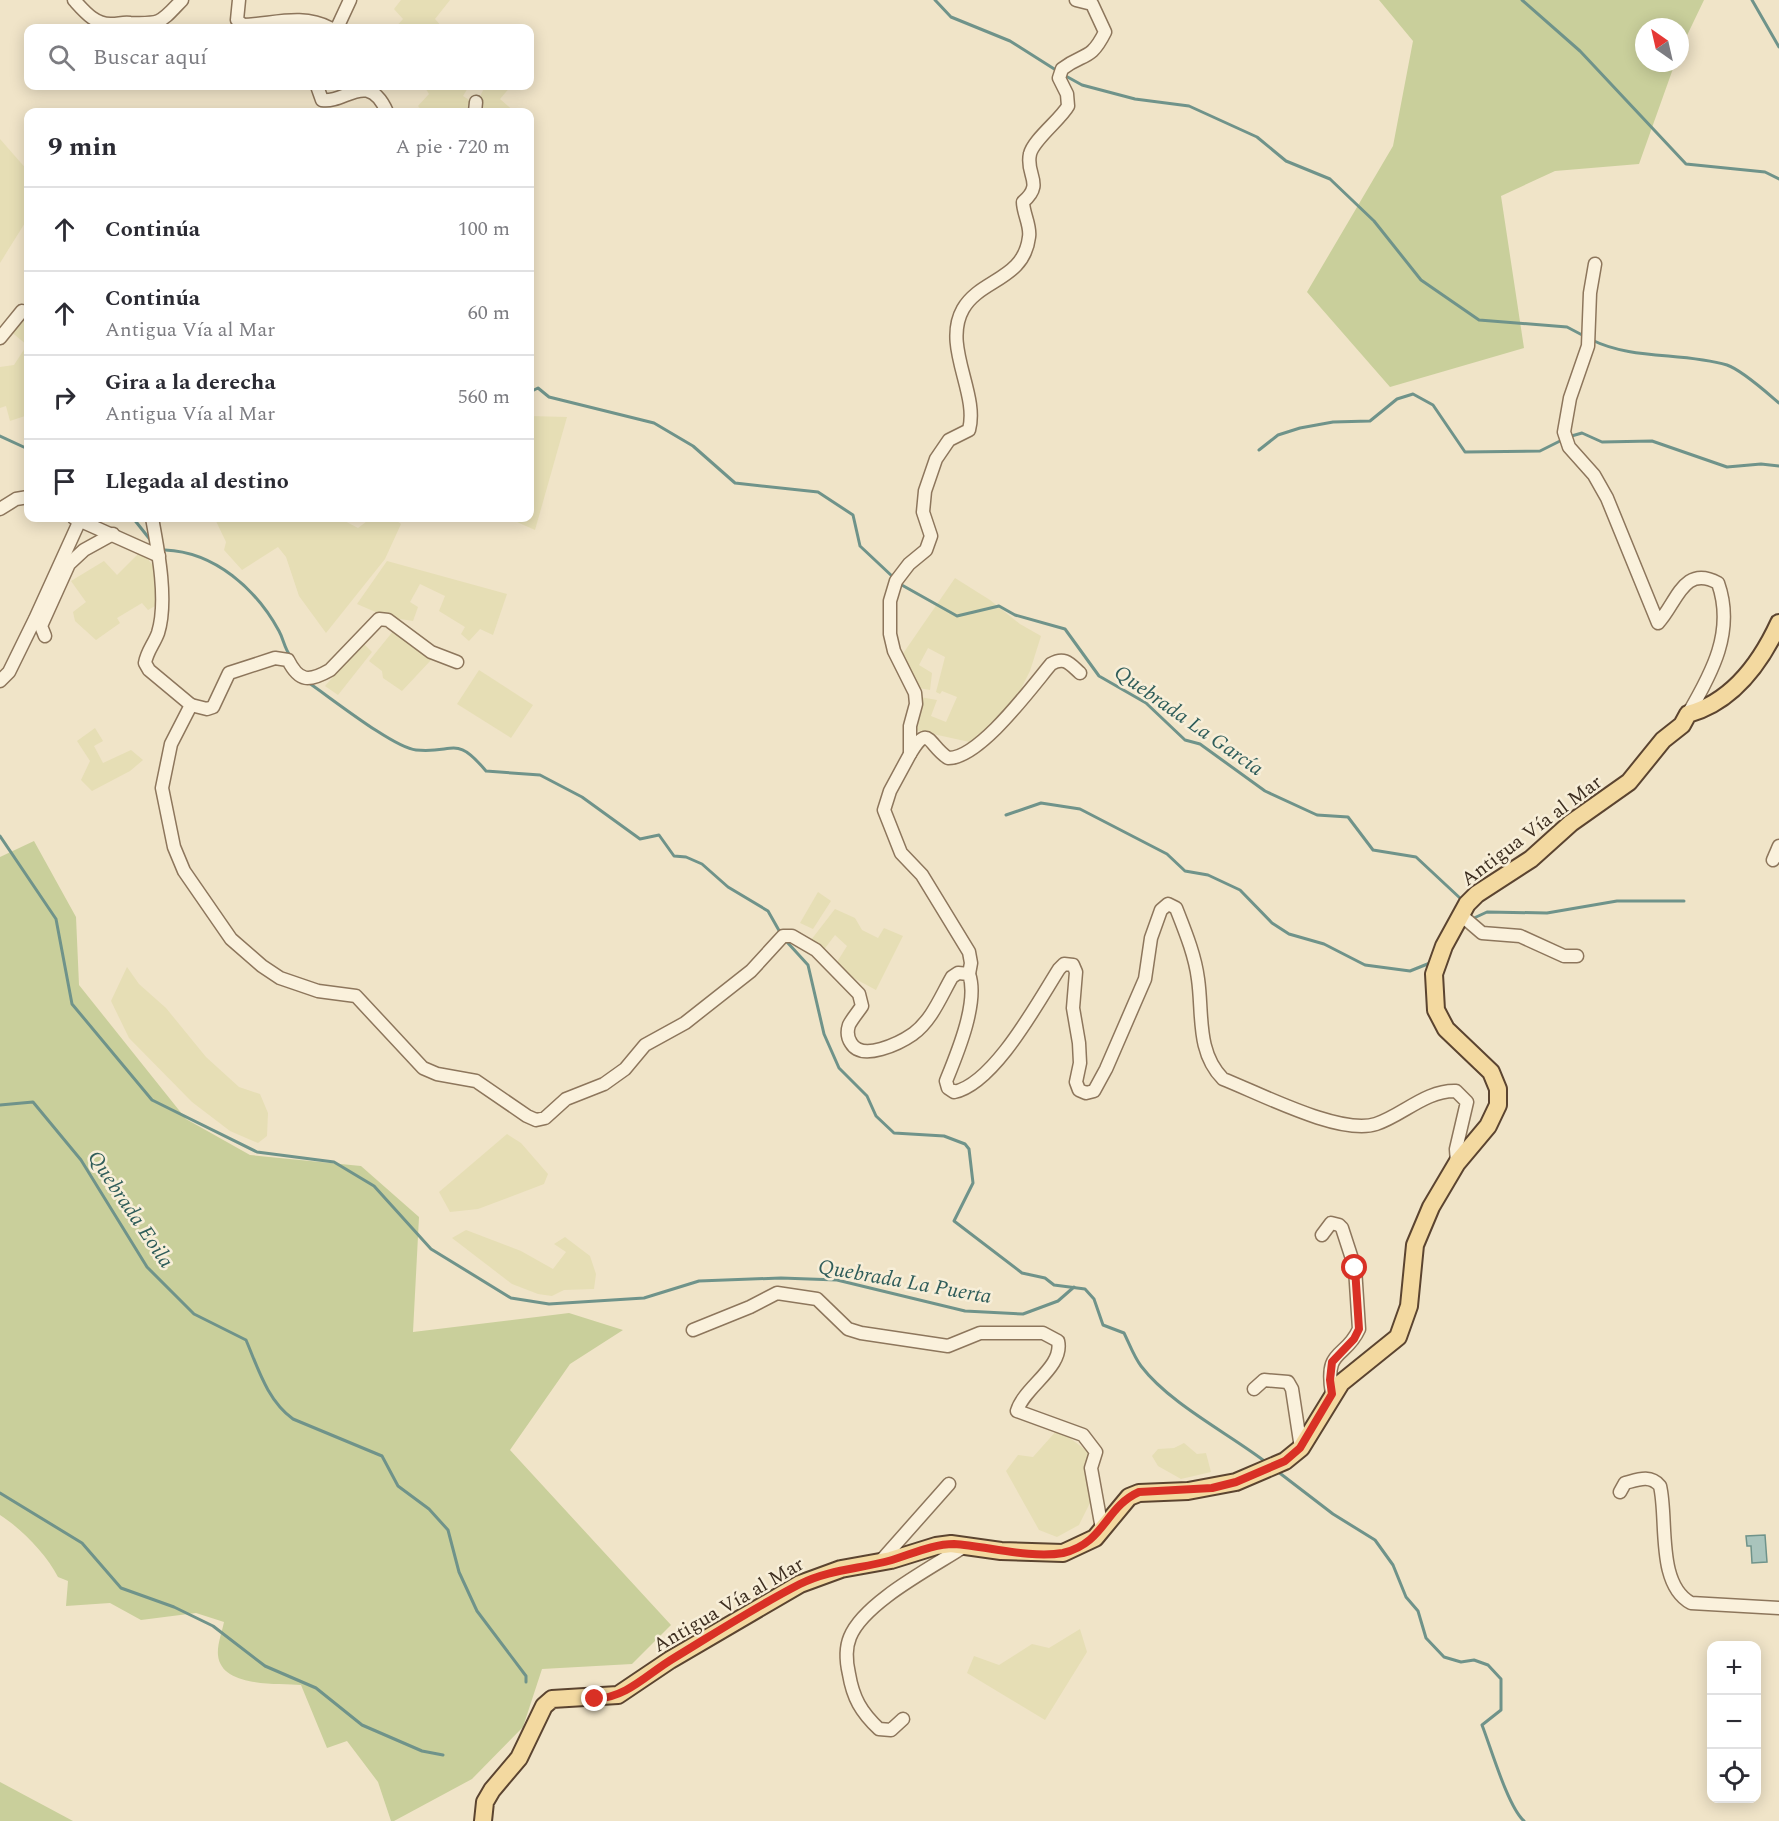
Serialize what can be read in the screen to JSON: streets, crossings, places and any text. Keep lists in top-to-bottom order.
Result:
{
  "streets": {
    "main road": ["Antigua Vía al Mar"]
  },
  "water": ["Quebrada La García", "Quebrada Eoila", "Quebrada La Puerta"],
  "north": "top left",
  "page": {
    "search": "Buscar aquí",
    "heading": ["9 min", "A pie · 720 m"],
    "list": [
      ["Continúa", "100 m"],
      ["Continúa", "Antigua Vía al Mar", "60 m"],
      ["Gira a la derecha", "Antigua Vía al Mar", "560 m"],
      "Llegada al destino"
    ],
    "map_buttons": ["+", "−"]
  }
}
